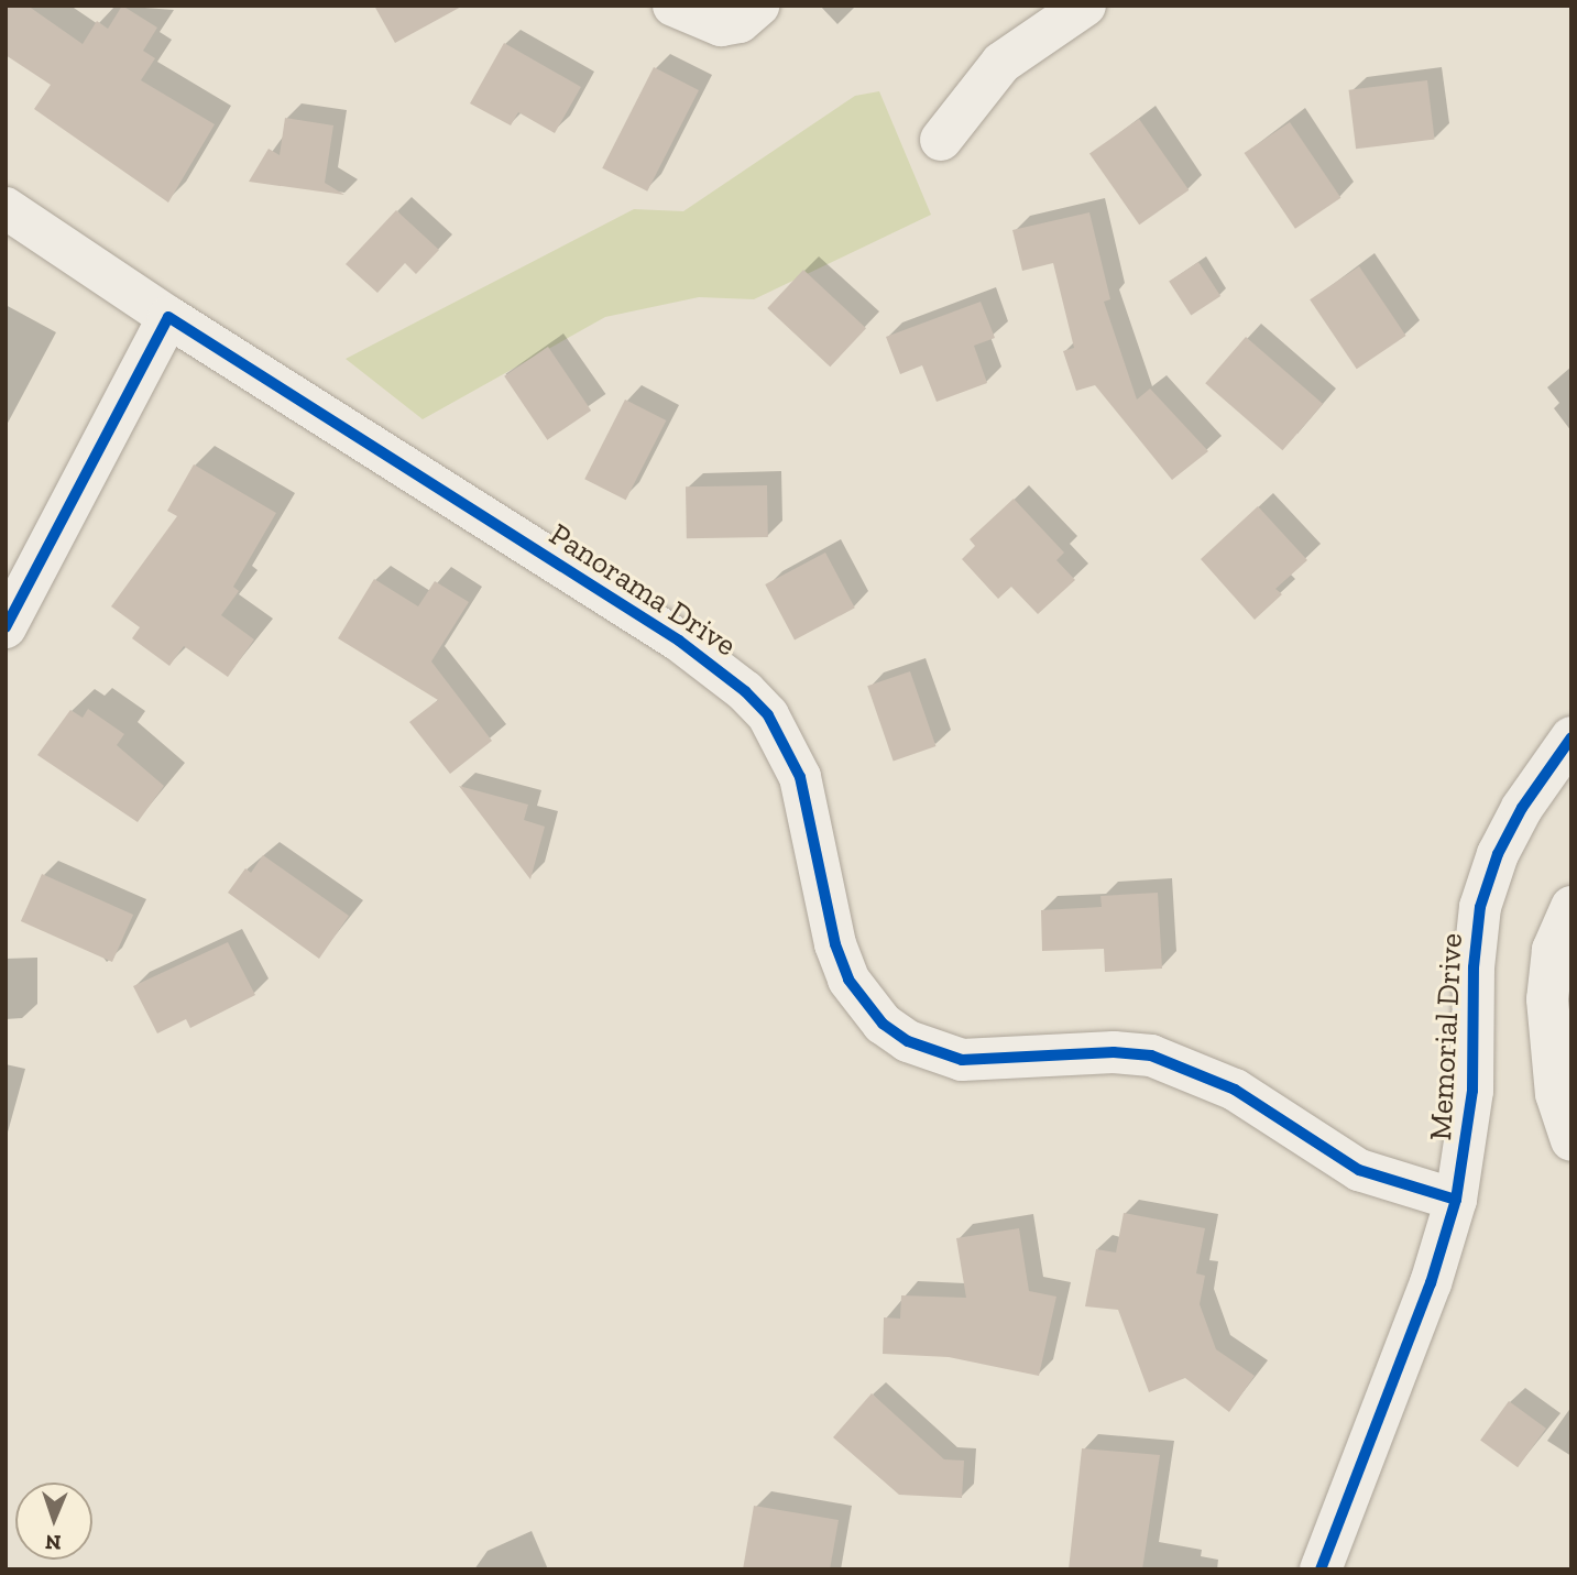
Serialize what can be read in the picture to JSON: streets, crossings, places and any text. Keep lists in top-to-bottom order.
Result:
{
  "streets": {
    "street": ["Panorama Drive", "Memorial Drive"]
  },
  "crossings": [
    ["Panorama Drive", "Memorial Drive"]
  ],
  "north": "bottom"
}
